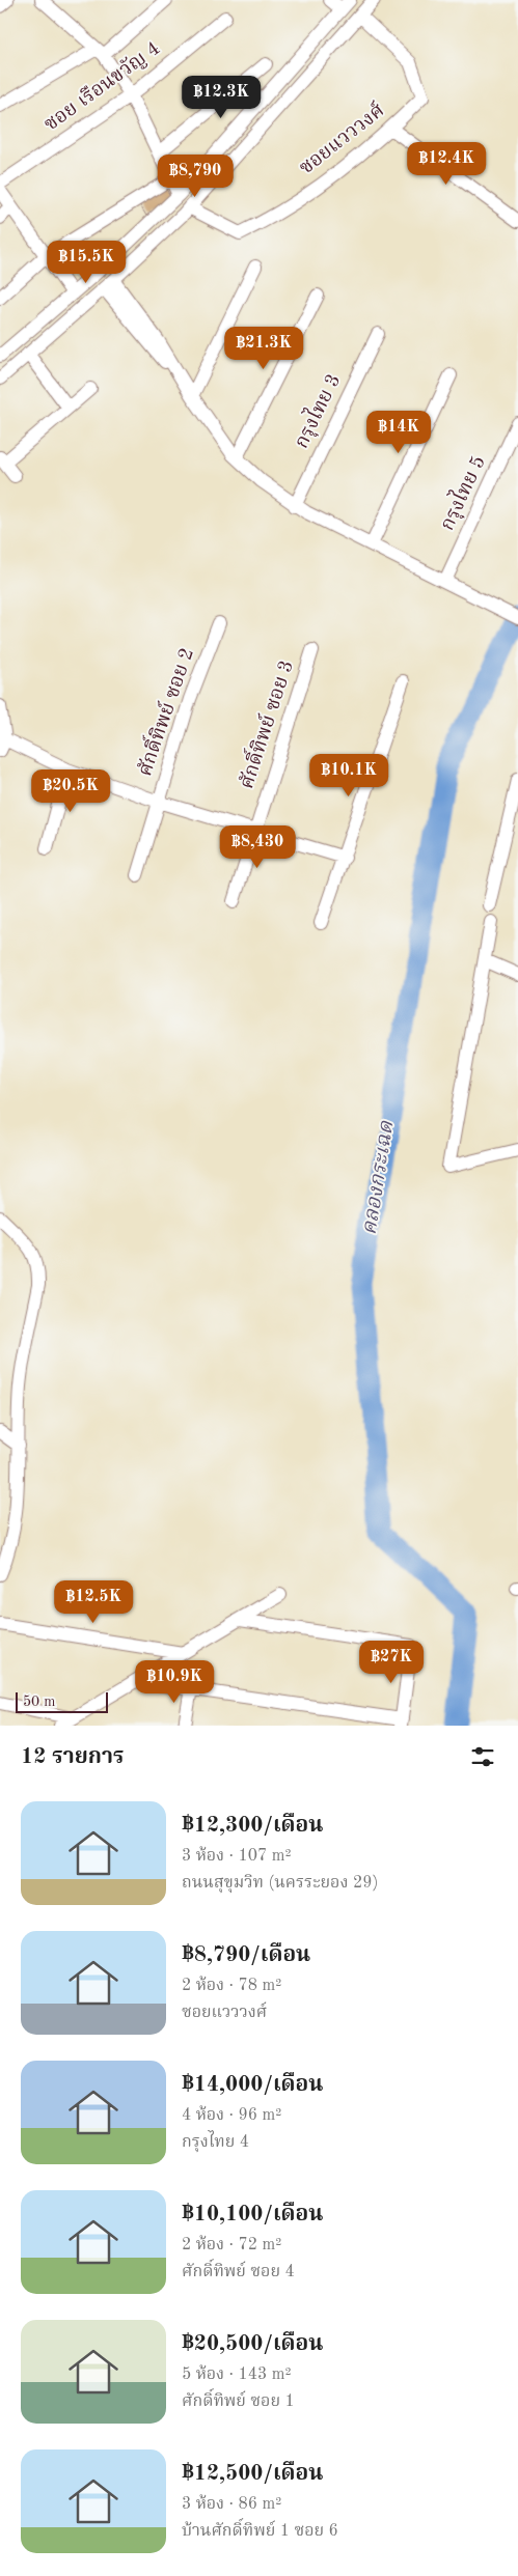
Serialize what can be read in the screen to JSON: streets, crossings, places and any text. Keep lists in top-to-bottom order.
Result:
{
  "streets": {
    "street": [
      "ซอย เรือนขวัญ 4",
      "ซอยแวววงศ์",
      "กรุงไทย 3",
      "กรุงไทย 5",
      "ศักดิ์ทิพย์ ซอย 2",
      "ศักดิ์ทิพย์ ซอย 3"
    ]
  },
  "water": ["คลองกระเฉด"],
  "scale_bar": "50 m",
  "page": {
    "price": [
      "฿12.3K",
      "฿12.4K",
      "฿8,790",
      "฿15.5K",
      "฿21.3K",
      "฿14K",
      "฿10.1K",
      "฿20.5K",
      "฿8,430",
      "฿12.5K",
      "฿27K",
      "฿10.9K"
    ],
    "scale": "50 m",
    "heading": "12 รายการ",
    "list": [
      {
        "name": "฿12,300/เดือน",
        "note": "3 ห้อง · 107 m² · ถนนสุขุมวิท (นครระยอง 29)"
      },
      {
        "name": "฿8,790/เดือน",
        "note": "2 ห้อง · 78 m² · ซอยแวววงศ์"
      },
      {
        "name": "฿14,000/เดือน",
        "note": "4 ห้อง · 96 m² · กรุงไทย 4"
      },
      {
        "name": "฿10,100/เดือน",
        "note": "2 ห้อง · 72 m² · ศักดิ์ทิพย์ ซอย 4"
      },
      {
        "name": "฿20,500/เดือน",
        "note": "5 ห้อง · 143 m² · ศักดิ์ทิพย์ ซอย 1"
      },
      {
        "name": "฿12,500/เดือน",
        "note": "3 ห้อง · 86 m² · บ้านศักดิ์ทิพย์ 1 ซอย 6"
      }
    ]
  }
}
